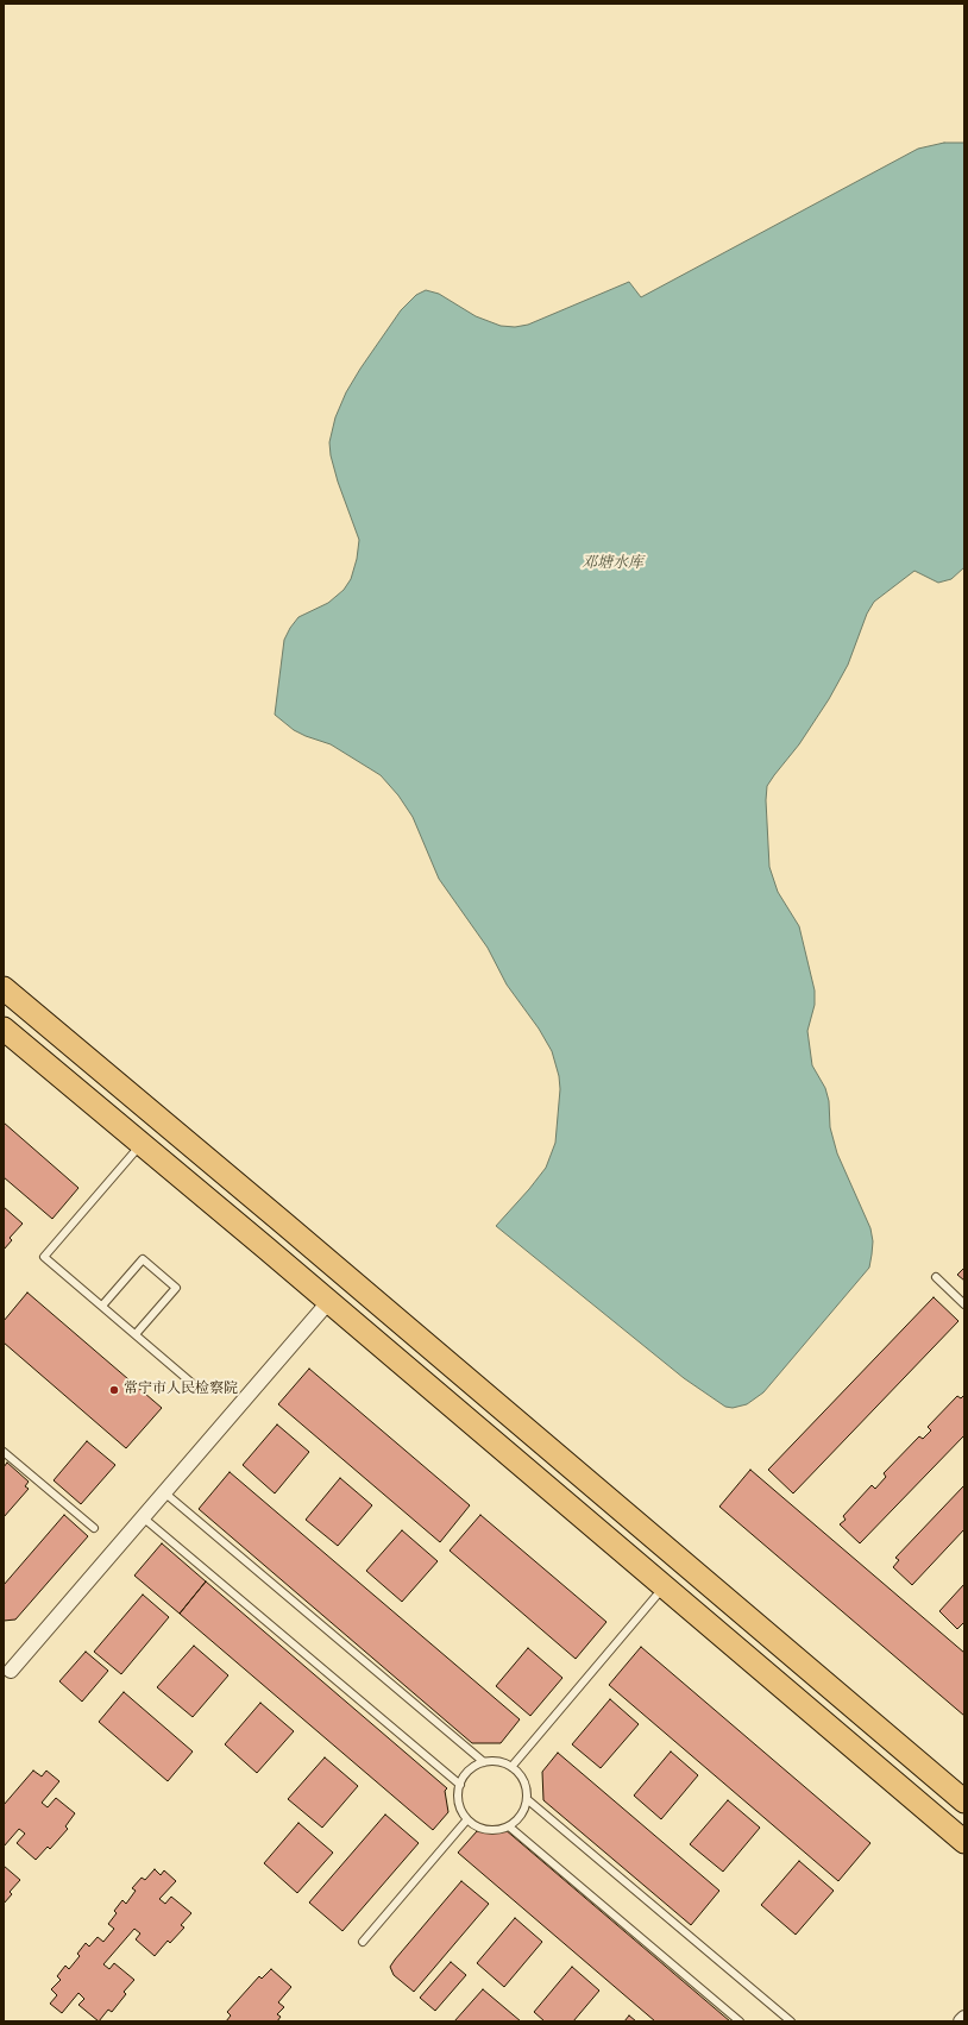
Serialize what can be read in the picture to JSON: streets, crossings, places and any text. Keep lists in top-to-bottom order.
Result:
{
  "water": ["邓塘水库"],
  "places": ["常宁市人民检察院"]
}
